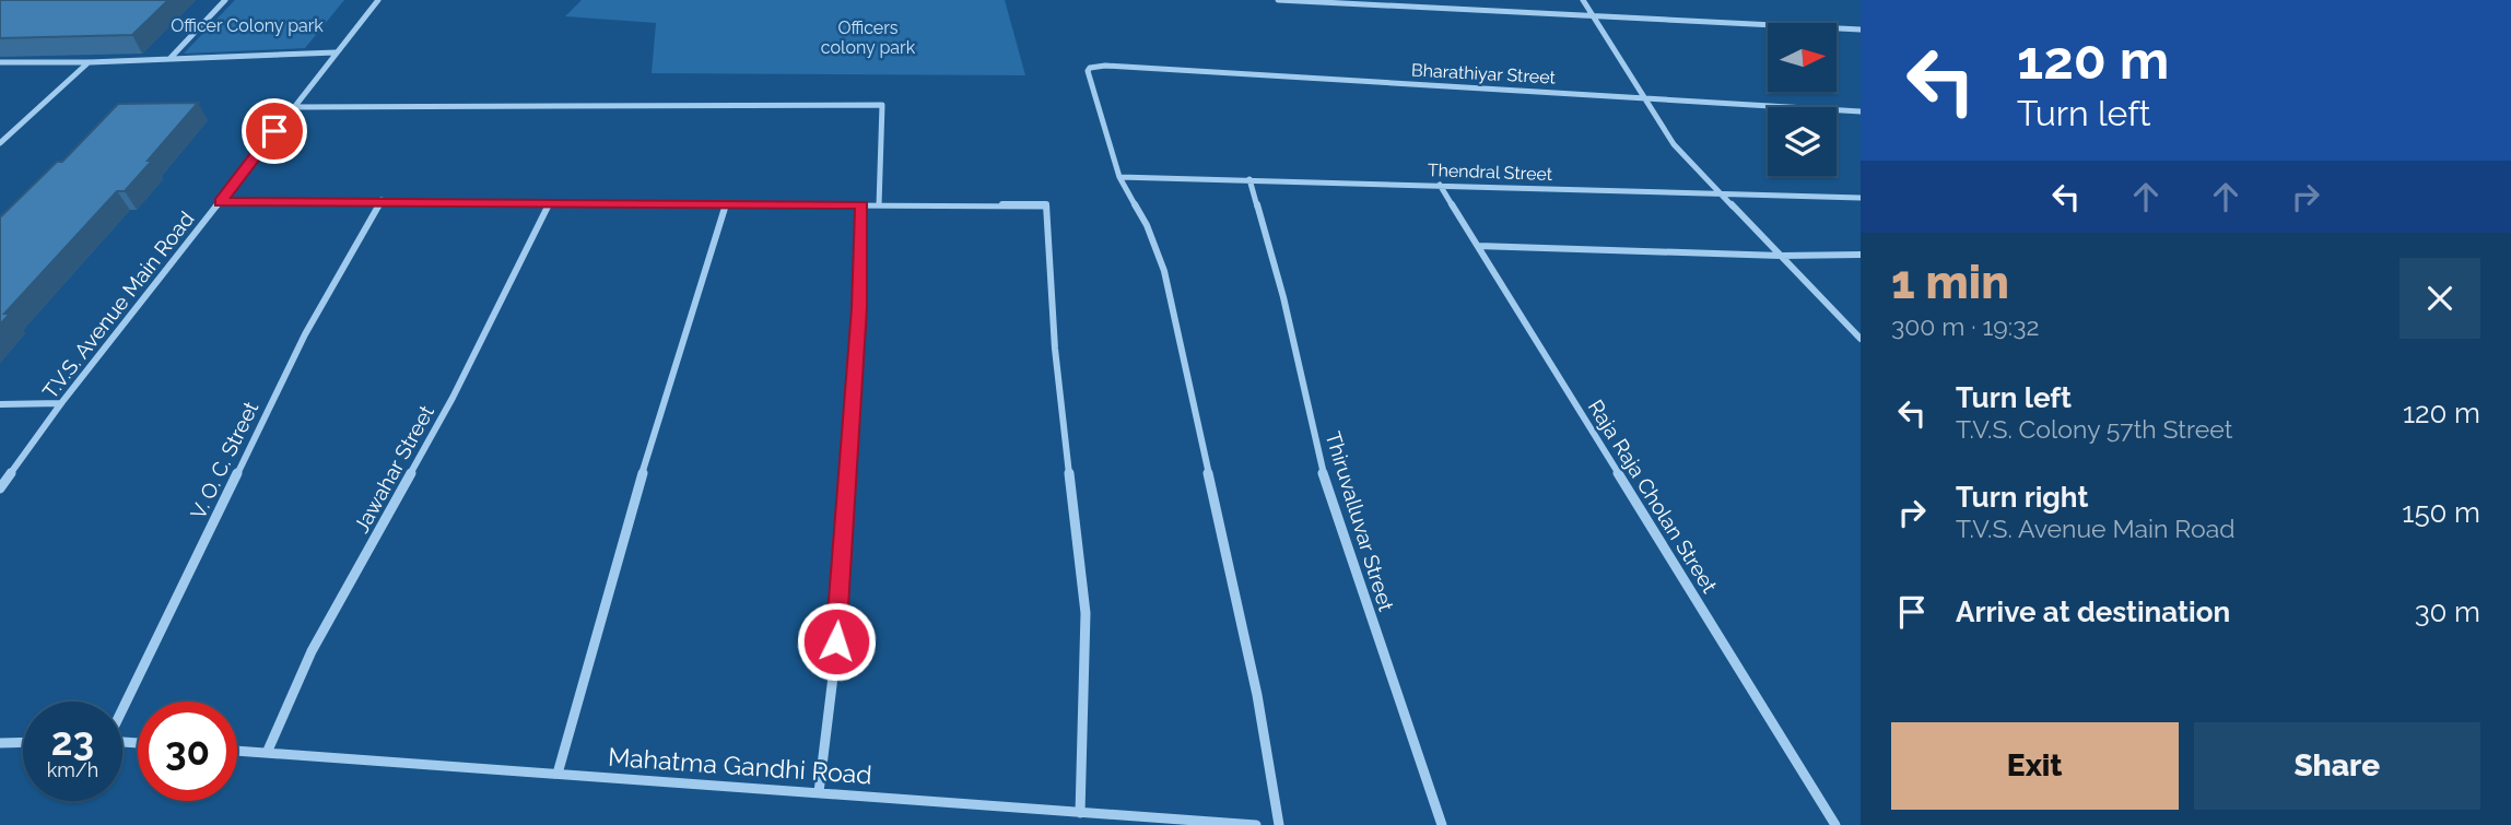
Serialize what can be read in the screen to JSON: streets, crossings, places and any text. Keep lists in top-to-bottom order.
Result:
{
  "streets": {
    "street": [
      "Bharathiyar Street",
      "Thendral Street",
      "T.V.S. Avenue Main Road",
      "V. O. C. Street",
      "Jawahar Street",
      "Raja Raja Cholan Street",
      "Thiruvalluvar Street",
      "Mahatma Gandhi Road"
    ]
  },
  "crossings": [
    ["Bharathiyar Street", "Thendral Street"],
    ["Thendral Street", "Raja Raja Cholan Street"],
    ["Thendral Street", "Thiruvalluvar Street"],
    ["Jawahar Street", "Mahatma Gandhi Road"]
  ],
  "parks": ["Officer Colony park", "Officers colony park"],
  "north": "right",
  "page": {
    "turn": ["120 m", "Turn left"],
    "heading": ["1 min", "300 m · 19:32"],
    "list": [
      {
        "name": "Turn left",
        "note": "T.V.S. Colony 57th Street",
        "value": "120 m"
      },
      {
        "name": "Turn right",
        "note": "T.V.S. Avenue Main Road",
        "value": "150 m"
      },
      {
        "name": "Arrive at destination",
        "value": "30 m"
      }
    ],
    "speed": "23 km/h",
    "limit": "30",
    "buttons": ["Exit", "Share"]
  }
}
